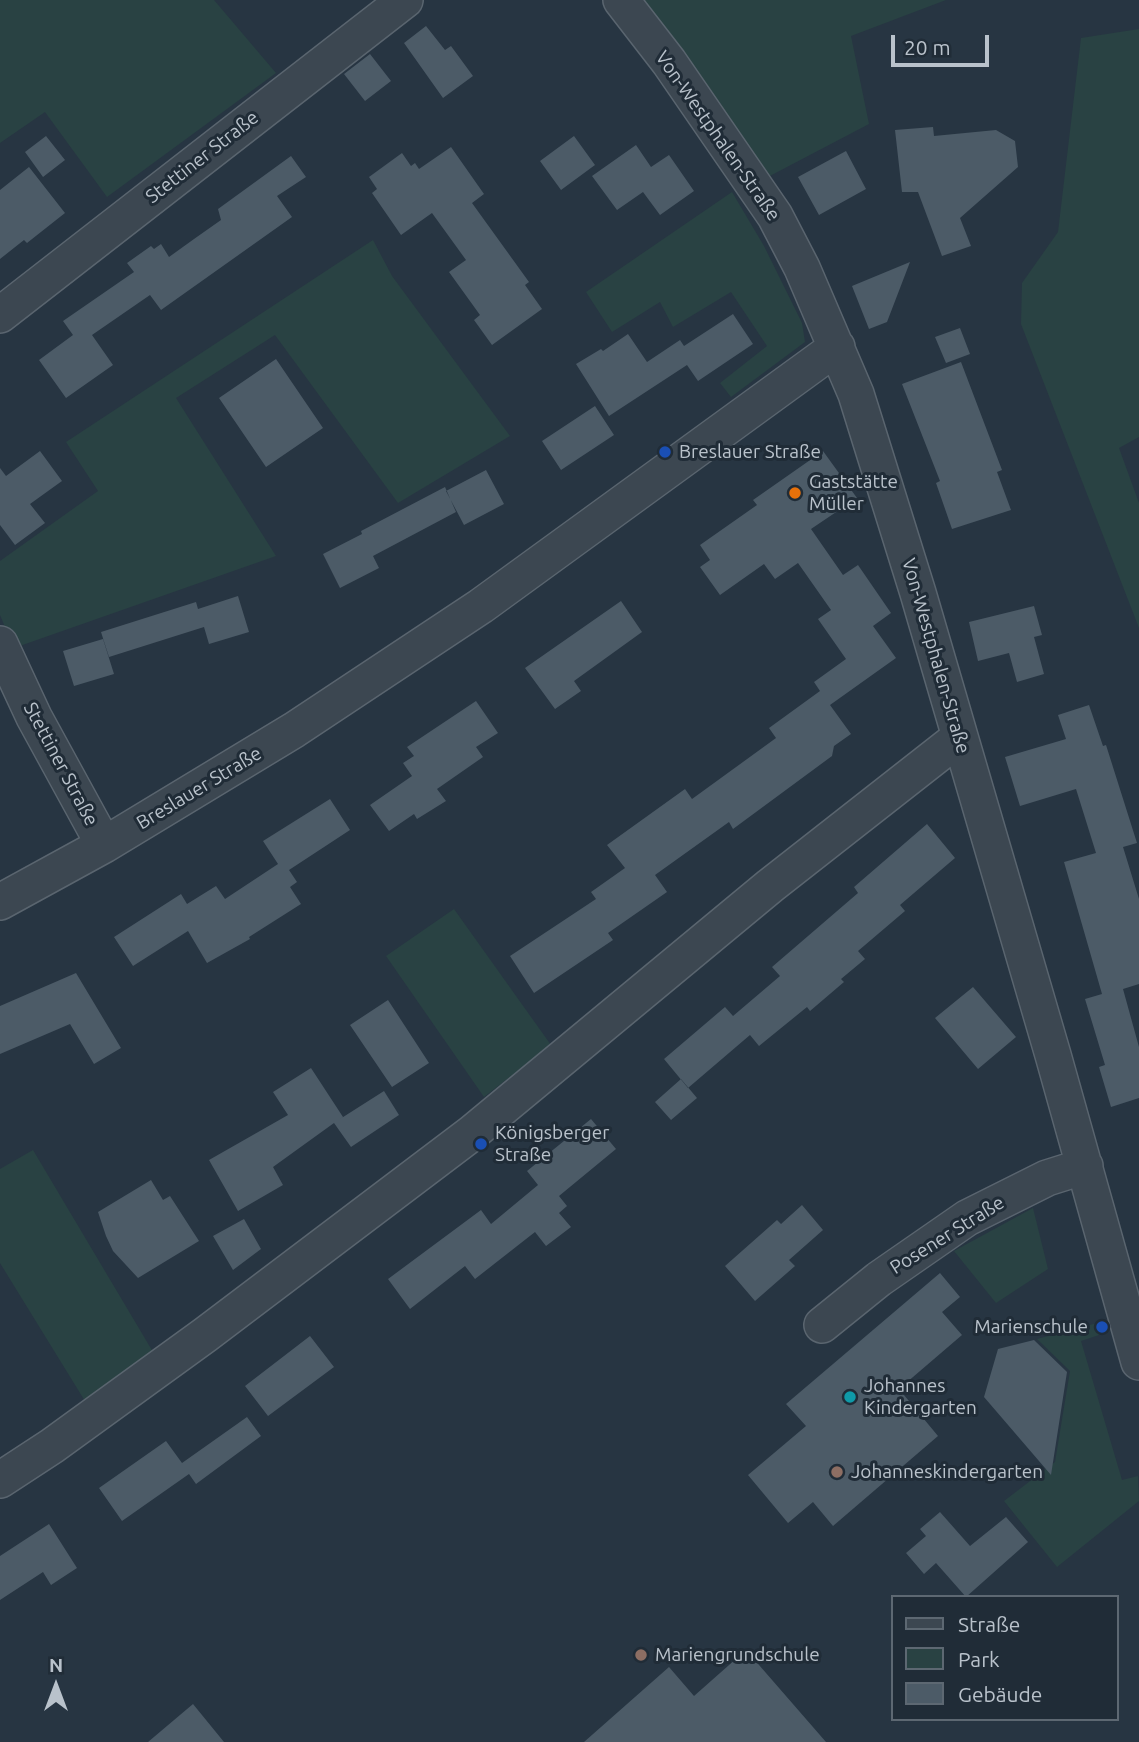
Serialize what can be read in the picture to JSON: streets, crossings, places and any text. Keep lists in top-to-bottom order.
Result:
{
  "streets": {
    "street": [
      "Von-Westphalen-Straße",
      "Stettiner Straße",
      "Breslauer Straße",
      "Posener Straße"
    ]
  },
  "crossings": [
    ["Von-Westphalen-Straße", "Breslauer Straße"],
    ["Von-Westphalen-Straße", "Posener Straße"],
    ["Stettiner Straße", "Breslauer Straße"]
  ],
  "places": [
    "Breslauer Straße",
    "Gaststätte Müller",
    "Königsberger Straße",
    "Marienschule",
    "Johannes Kindergarten",
    "Johanneskindergarten",
    "Mariengrundschule"
  ],
  "legend": ["Straße", "Park", "Gebäude"],
  "scale_bar": "20 m",
  "north": "top"
}
